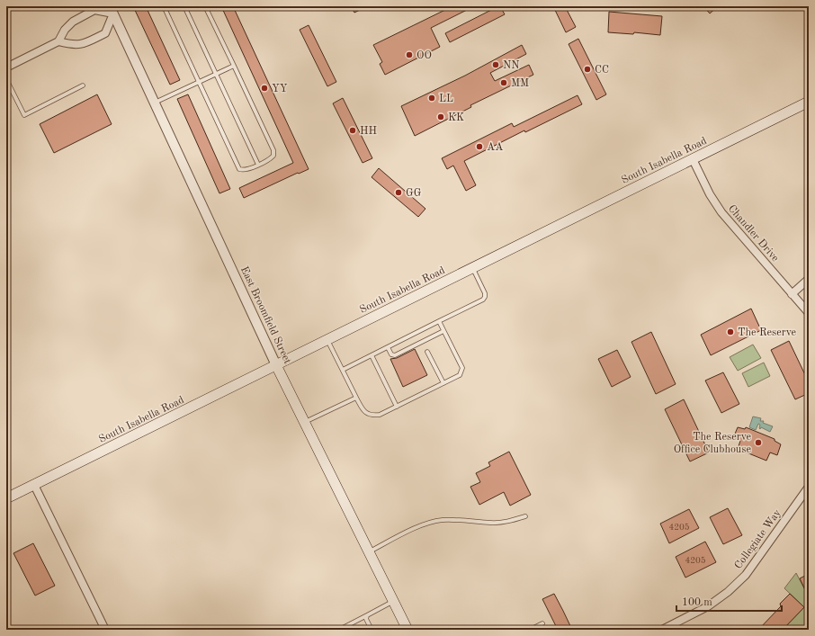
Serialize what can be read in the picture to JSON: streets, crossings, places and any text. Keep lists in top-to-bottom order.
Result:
{
  "streets": {
    "main road": ["South Isabella Road", "East Broomfield Street"],
    "street": ["Chandler Drive", "Collegiate Way"]
  },
  "crossings": [
    ["South Isabella Road", "Chandler Drive"],
    ["South Isabella Road", "East Broomfield Street"]
  ],
  "places": [
    "OO",
    "NN",
    "CC",
    "MM",
    "YY",
    "LL",
    "KK",
    "HH",
    "AA",
    "GG",
    "The Reserve",
    "The Reserve Office Clubhouse"
  ],
  "house_numbers": ["4205", "4205"],
  "scale_bar": "100 m"
}
